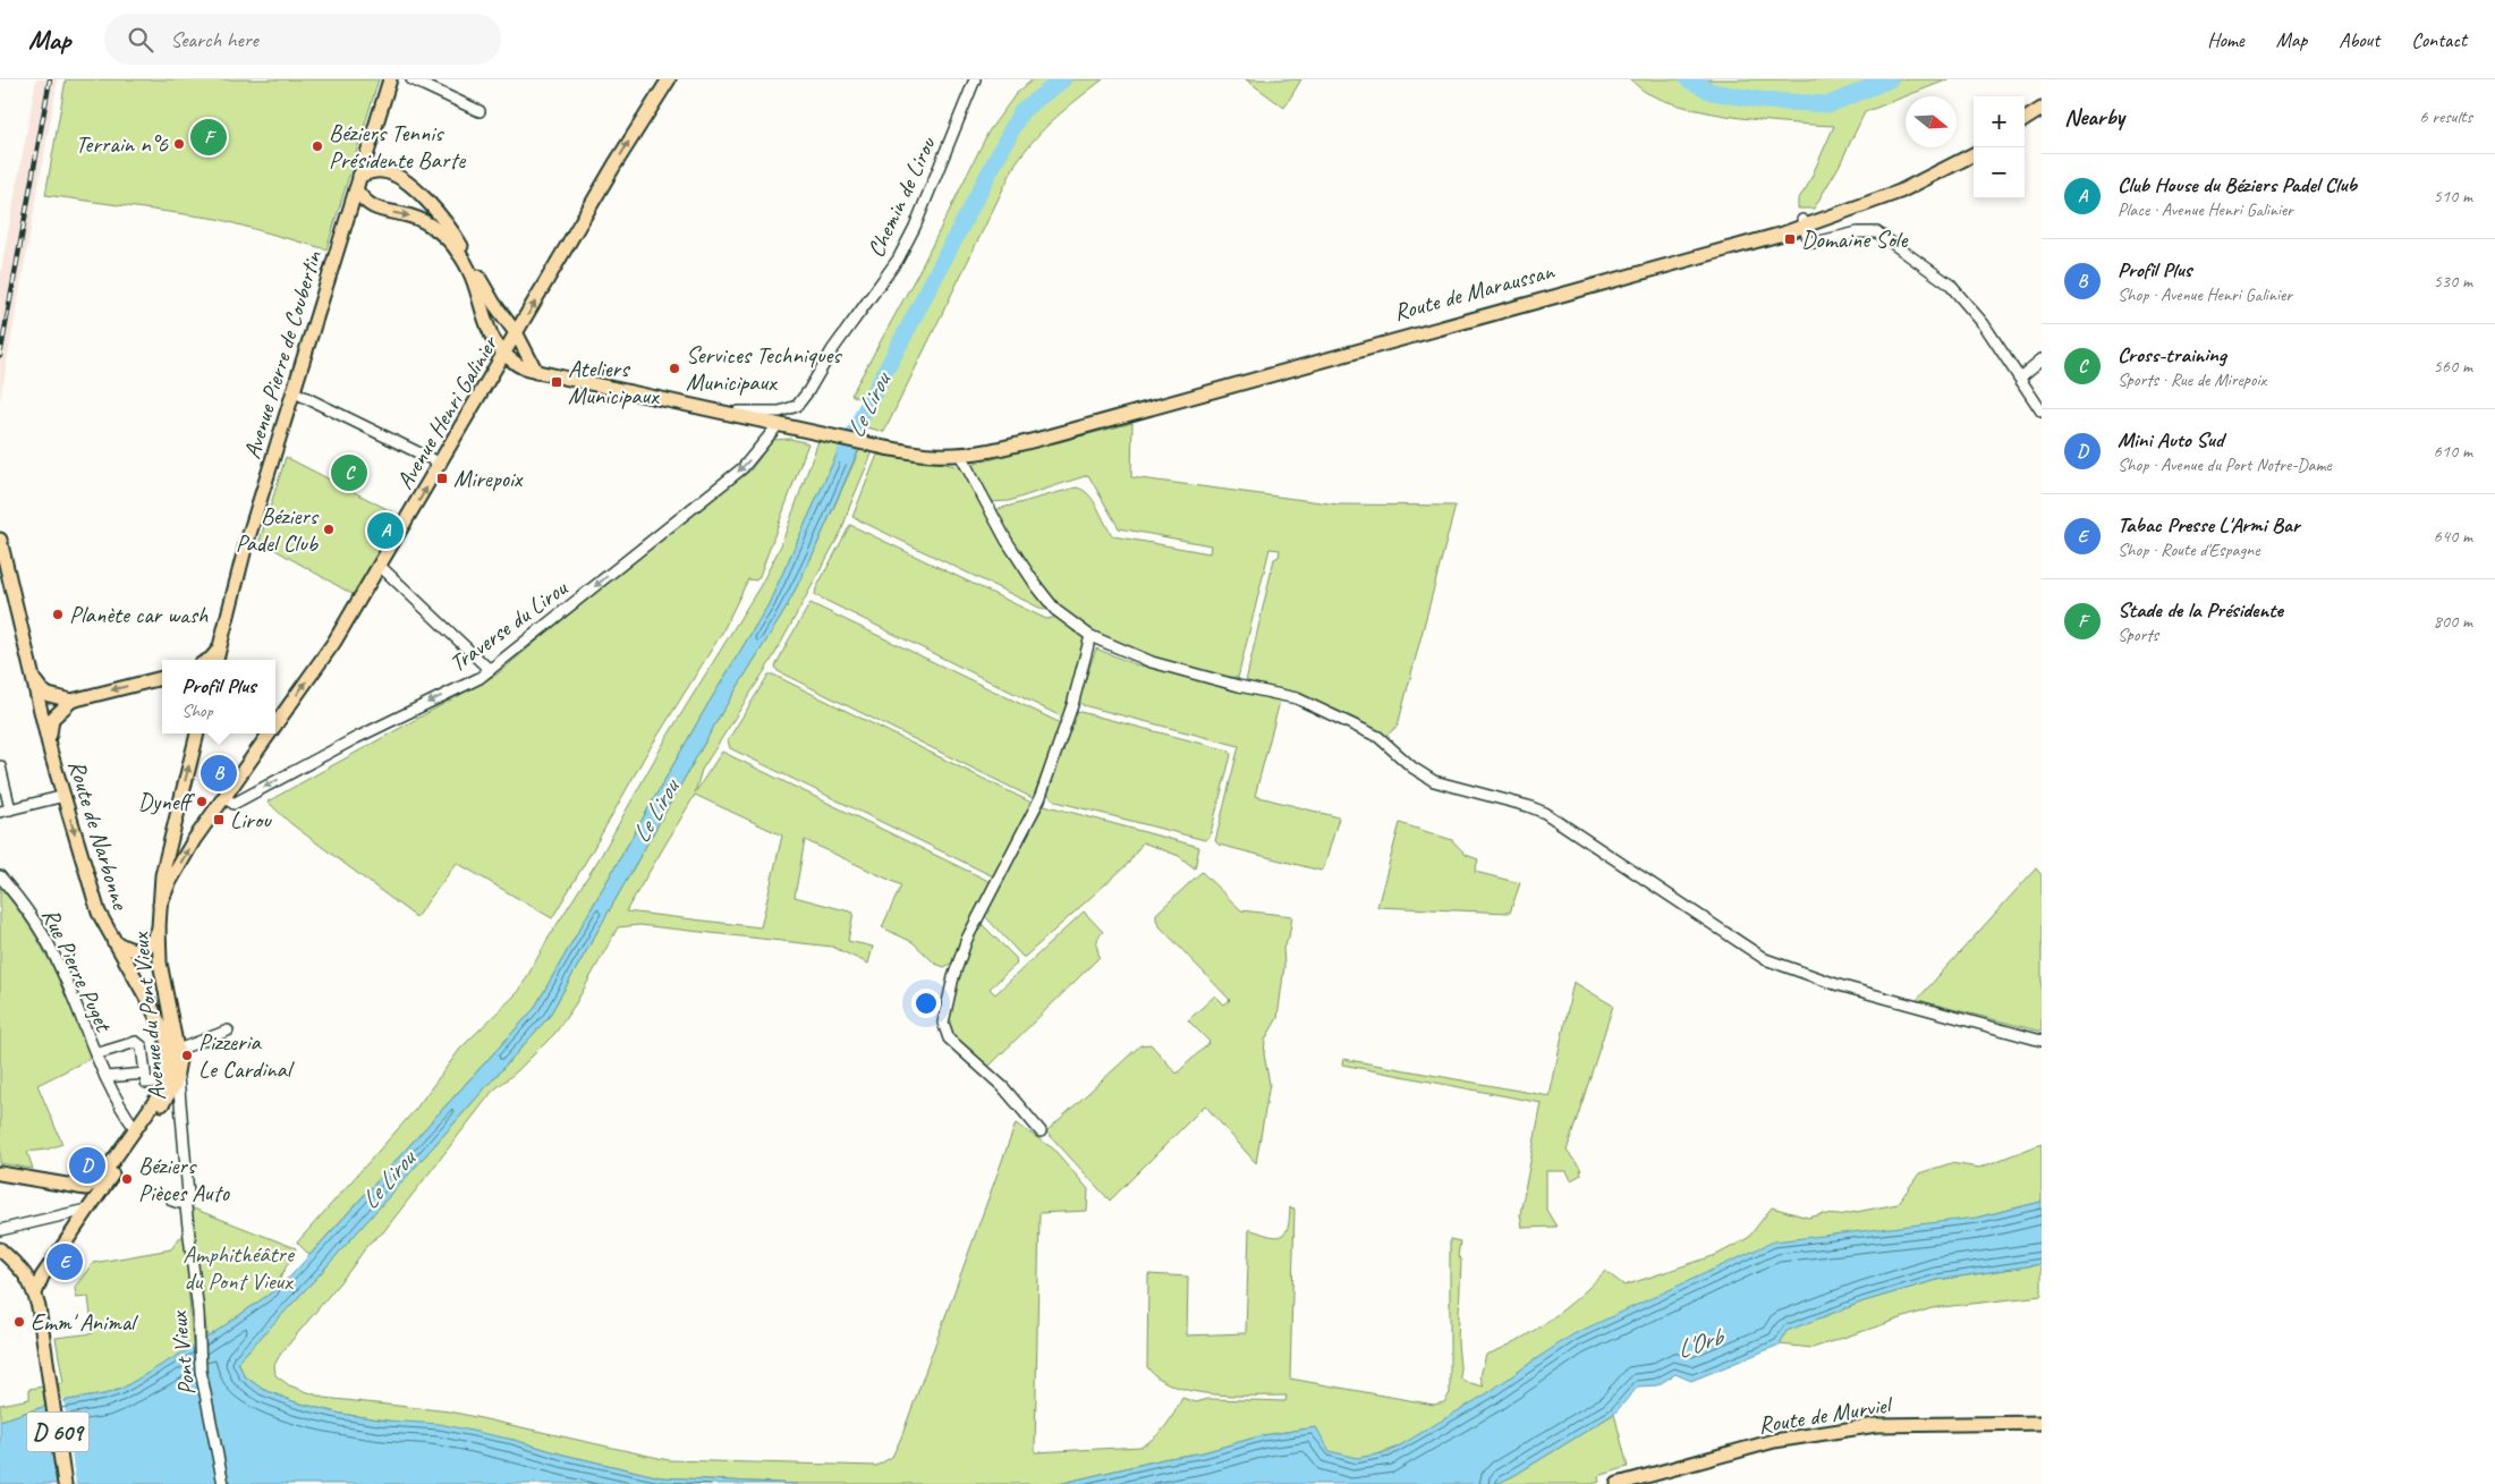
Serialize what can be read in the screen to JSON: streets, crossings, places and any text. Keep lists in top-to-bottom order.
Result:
{
  "streets": {
    "main road": [
      "Route de Maraussan",
      "Avenue Pierre de Coubertin",
      "Avenue Henri Galinier",
      "Route de Narbonne",
      "Avenue du Pont Vieux",
      "Route de Murviel",
      "D 609"
    ],
    "street": [
      "Chemin de Lirou",
      "Traverse du Lirou",
      "Rue Pierre Puget",
      "Pont Vieux"
    ]
  },
  "crossings": [
    ["Chemin de Lirou", "Route de Maraussan"],
    ["Route de Maraussan", "Avenue Henri Galinier"],
    ["Route de Maraussan", "Traverse du Lirou"],
    ["Avenue Henri Galinier", "Traverse du Lirou"],
    ["Avenue Henri Galinier", "Avenue du Pont Vieux"],
    ["Avenue du Pont Vieux", "Pont Vieux"]
  ],
  "one_way": ["Avenue Henri Galinier", "Traverse du Lirou"],
  "water": ["Le Lirou", "L'Orb"],
  "parks": ["Amphithéâtre du Pont Vieux"],
  "places": {
    "other": [
      "Terrain n°6",
      "Béziers Tennis Présidente Barte",
      "Services Techniques Municipaux",
      "Béziers Padel Club",
      "Planète car wash",
      "Dyneff",
      "Pizzeria Le Cardinal",
      "Béziers Pièces Auto",
      "Emm' Animal"
    ],
    "transit": [
      "Domaine Sole",
      "Ateliers Municipaux",
      "Mirepoix",
      "Lirou"
    ]
  },
  "north": "right",
  "page": {
    "header": "Map",
    "search": "Search here",
    "nav": [
      "Home",
      "Map",
      "About",
      "Contact"
    ],
    "heading": ["Nearby", "6 results"],
    "map_buttons": ["+", "−"],
    "pins": [
      "F",
      "C",
      "A",
      "B",
      "D",
      "E"
    ],
    "list": [
      {
        "mark": "A",
        "name": "Club House du Béziers Padel Club",
        "note": "Place · Avenue Henri Galinier",
        "value": "510 m"
      },
      {
        "mark": "B",
        "name": "Profil Plus",
        "note": "Shop · Avenue Henri Galinier",
        "value": "530 m"
      },
      {
        "mark": "C",
        "name": "Cross-training",
        "note": "Sports · Rue de Mirepoix",
        "value": "560 m"
      },
      {
        "mark": "D",
        "name": "Mini Auto Sud",
        "note": "Shop · Avenue du Port Notre-Dame",
        "value": "610 m"
      },
      {
        "mark": "E",
        "name": "Tabac Presse L'Armi Bar",
        "note": "Shop · Route d'Espagne",
        "value": "640 m"
      },
      {
        "mark": "F",
        "name": "Stade de la Présidente",
        "note": "Sports",
        "value": "800 m"
      }
    ],
    "popup": ["Profil Plus", "Shop"]
  }
}
